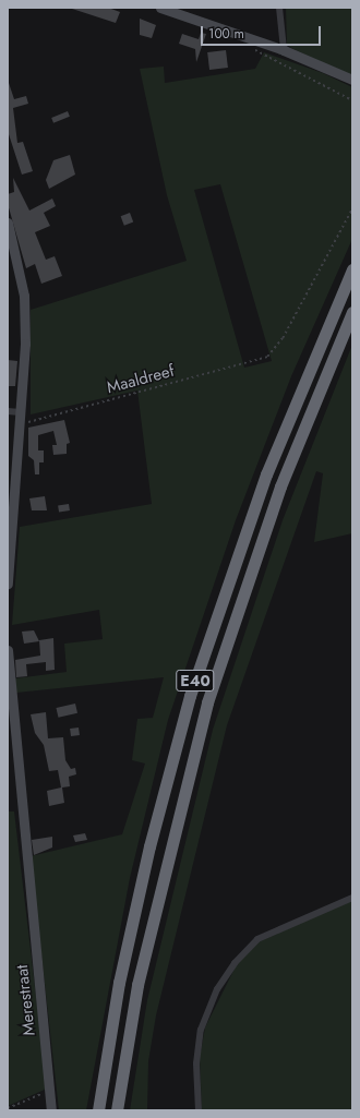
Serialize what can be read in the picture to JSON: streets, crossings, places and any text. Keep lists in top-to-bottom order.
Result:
{
  "streets": {
    "highway": ["E40"],
    "street": ["Merestraat"],
    "path": ["Maaldreef"]
  },
  "scale_bar": "100 m"
}
